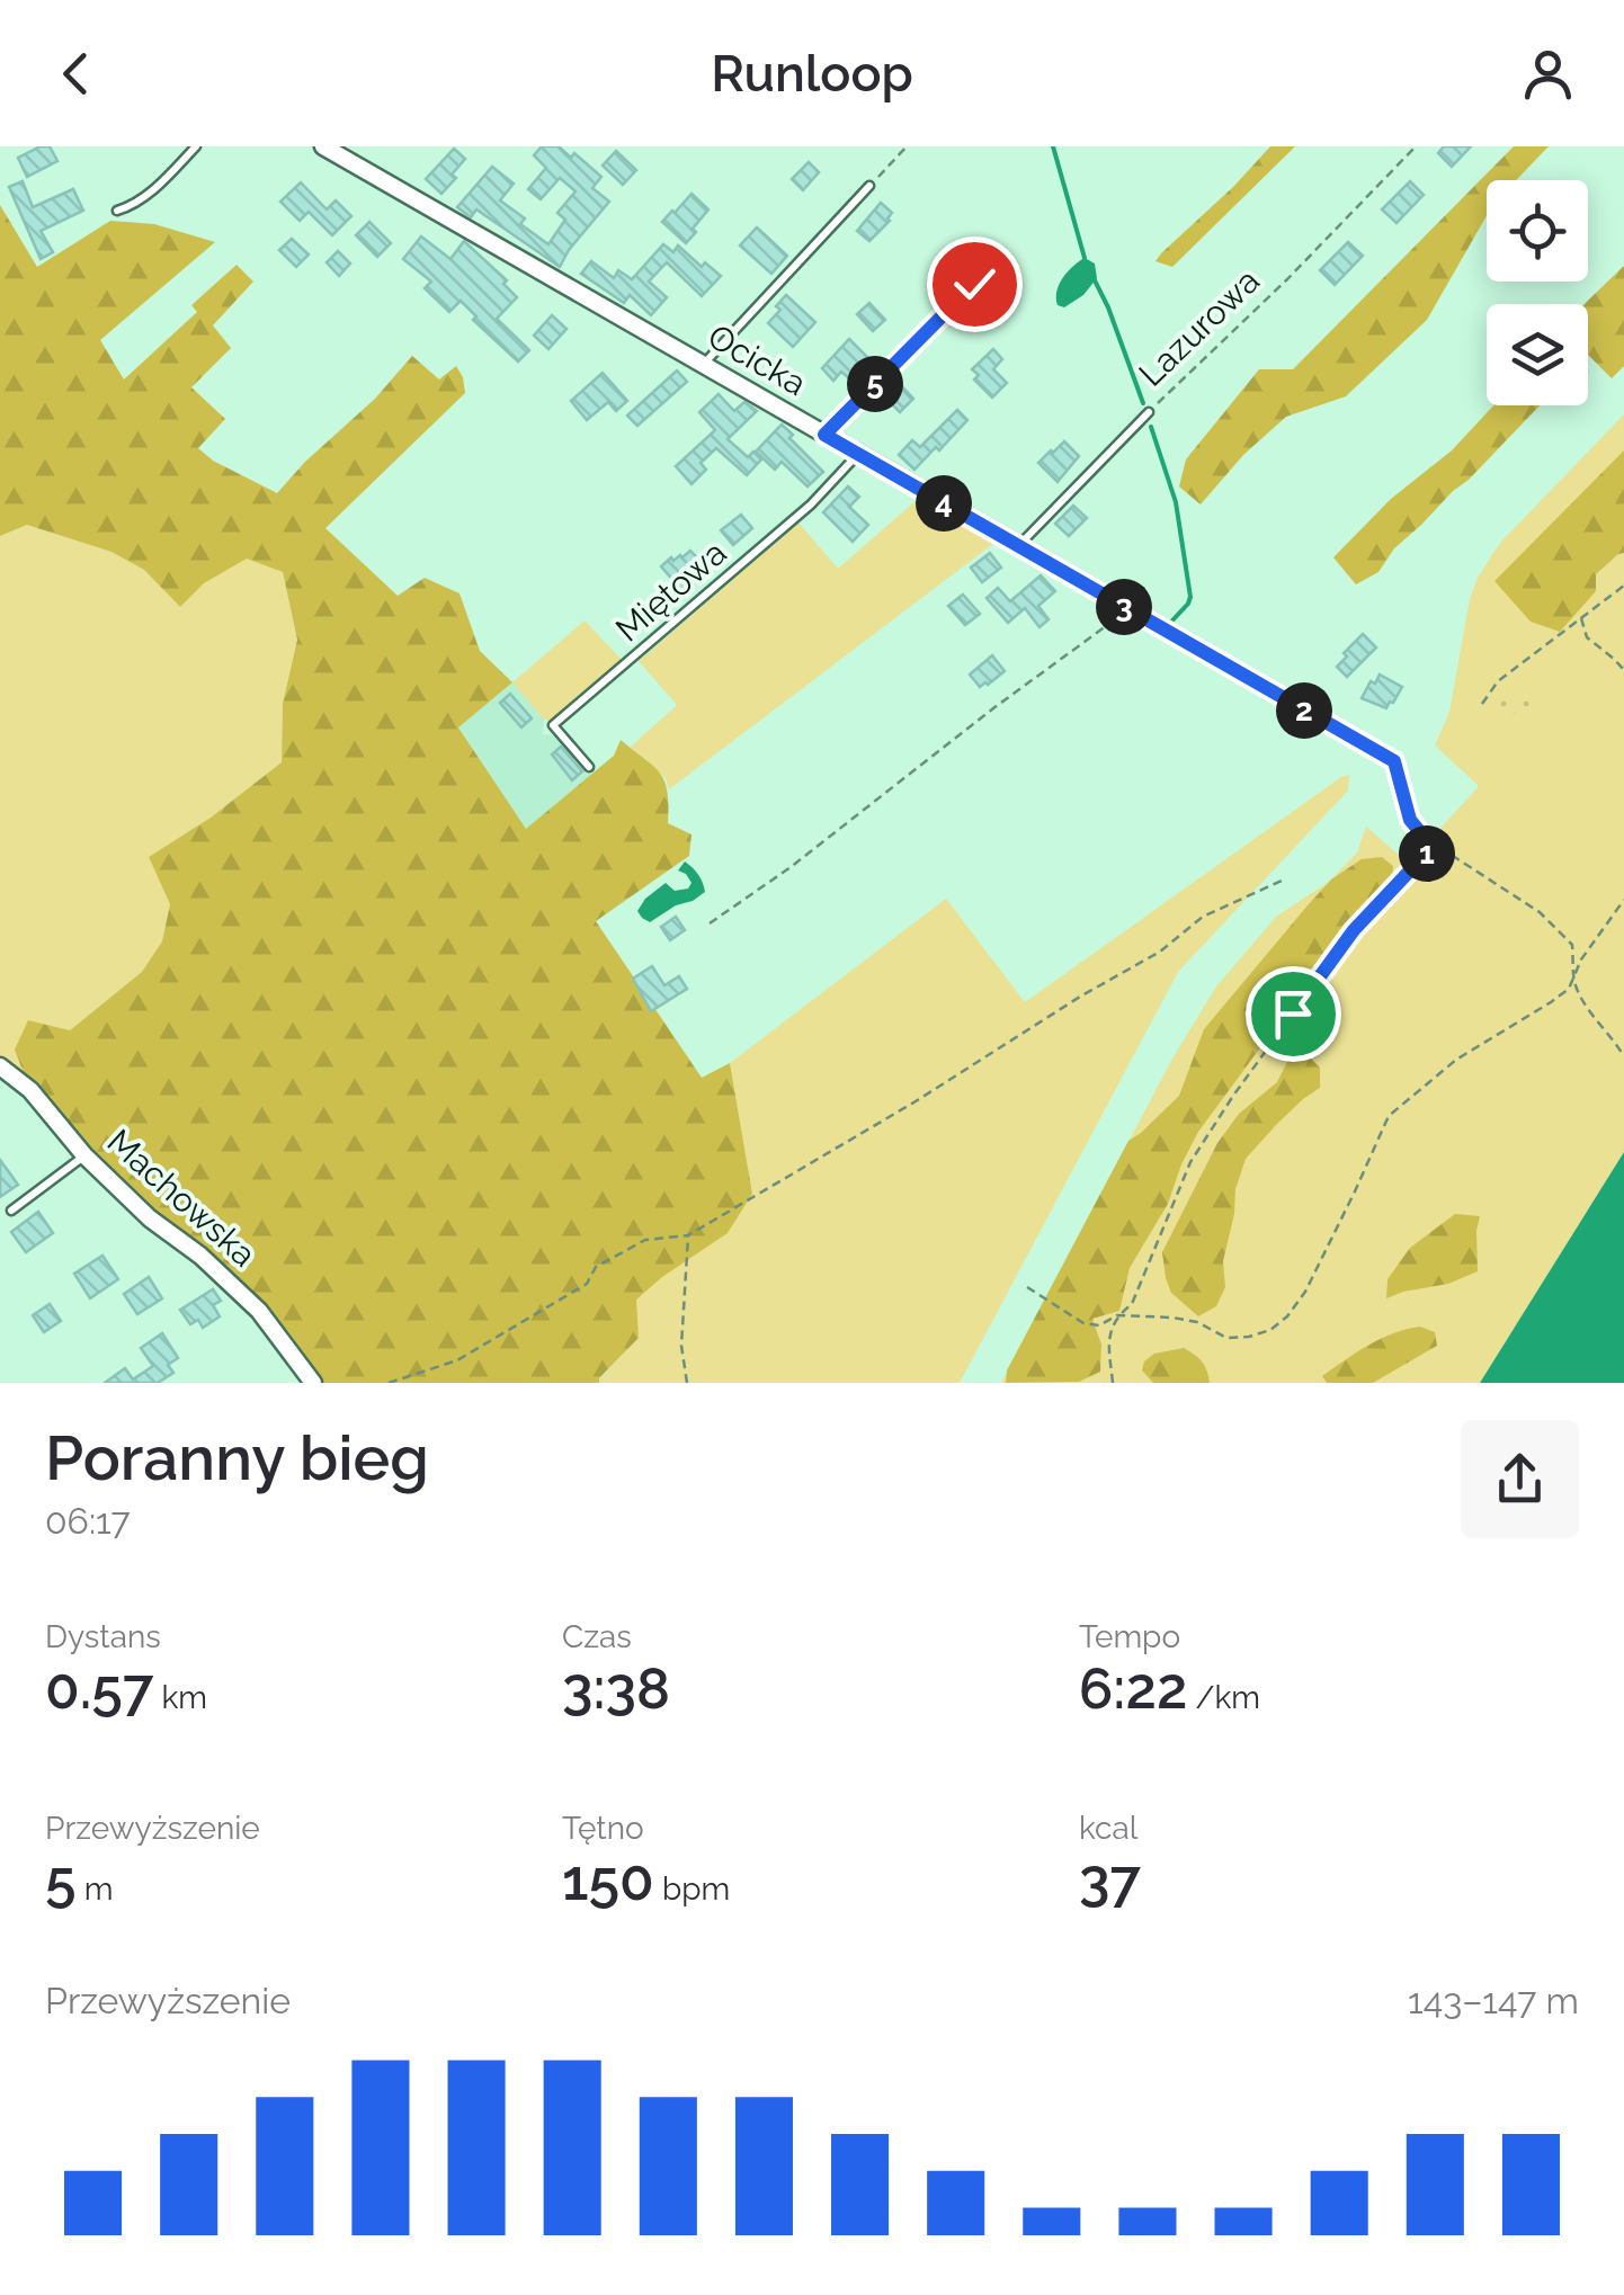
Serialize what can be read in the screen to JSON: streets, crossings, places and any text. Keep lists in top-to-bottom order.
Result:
{
  "streets": {
    "street": ["Ocicka", "Machowska"],
    "lane": ["Lazurowa", "Miętowa"]
  },
  "crossings": [
    ["Lazurowa", "Ocicka"],
    ["Ocicka", "Miętowa"]
  ],
  "page": {
    "header": "Runloop",
    "pins": [
      "5",
      "4",
      "3",
      "2",
      "1"
    ],
    "heading": ["Poranny bieg", "06:17"],
    "stats": [
      ["Dystans", "0.57 km"],
      ["Czas", "3:38"],
      ["Tempo", "6:22 /km"],
      ["Przewyższenie", "5 m"],
      ["Tętno", "150 bpm"],
      ["kcal", "37"]
    ],
    "chart": ["Przewyższenie", "143–147 m"]
  }
}
